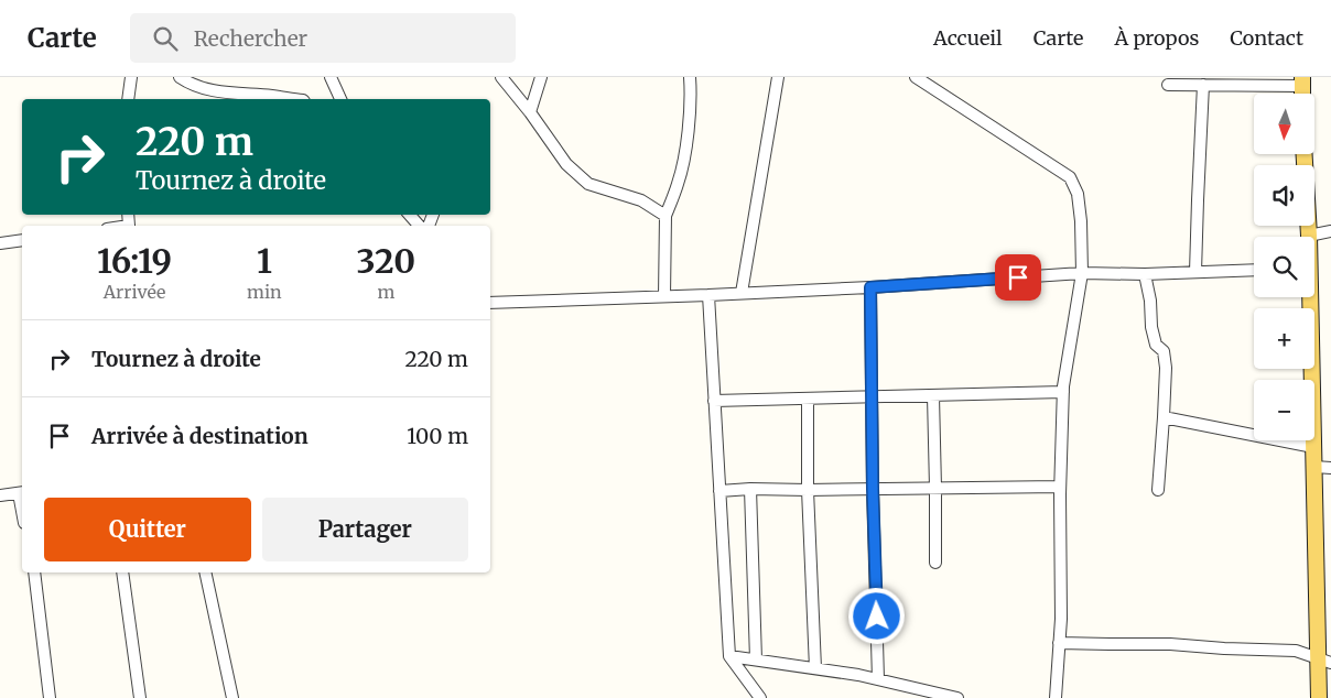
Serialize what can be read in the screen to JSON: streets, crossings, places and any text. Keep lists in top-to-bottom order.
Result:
{
  "north": "bottom",
  "page": {
    "header": "Carte",
    "search": "Rechercher",
    "nav": [
      "Accueil",
      "Carte",
      "À propos",
      "Contact"
    ],
    "map_buttons": ["+", "−"],
    "turn": ["220 m", "Tournez à droite"],
    "eta": [
      "16:19",
      "Arrivée",
      "1",
      "min",
      "320",
      "m"
    ],
    "list": [
      {
        "name": "Tournez à droite",
        "value": "220 m"
      },
      {
        "name": "Arrivée à destination",
        "value": "100 m"
      }
    ],
    "buttons": ["Quitter", "Partager"]
  }
}
